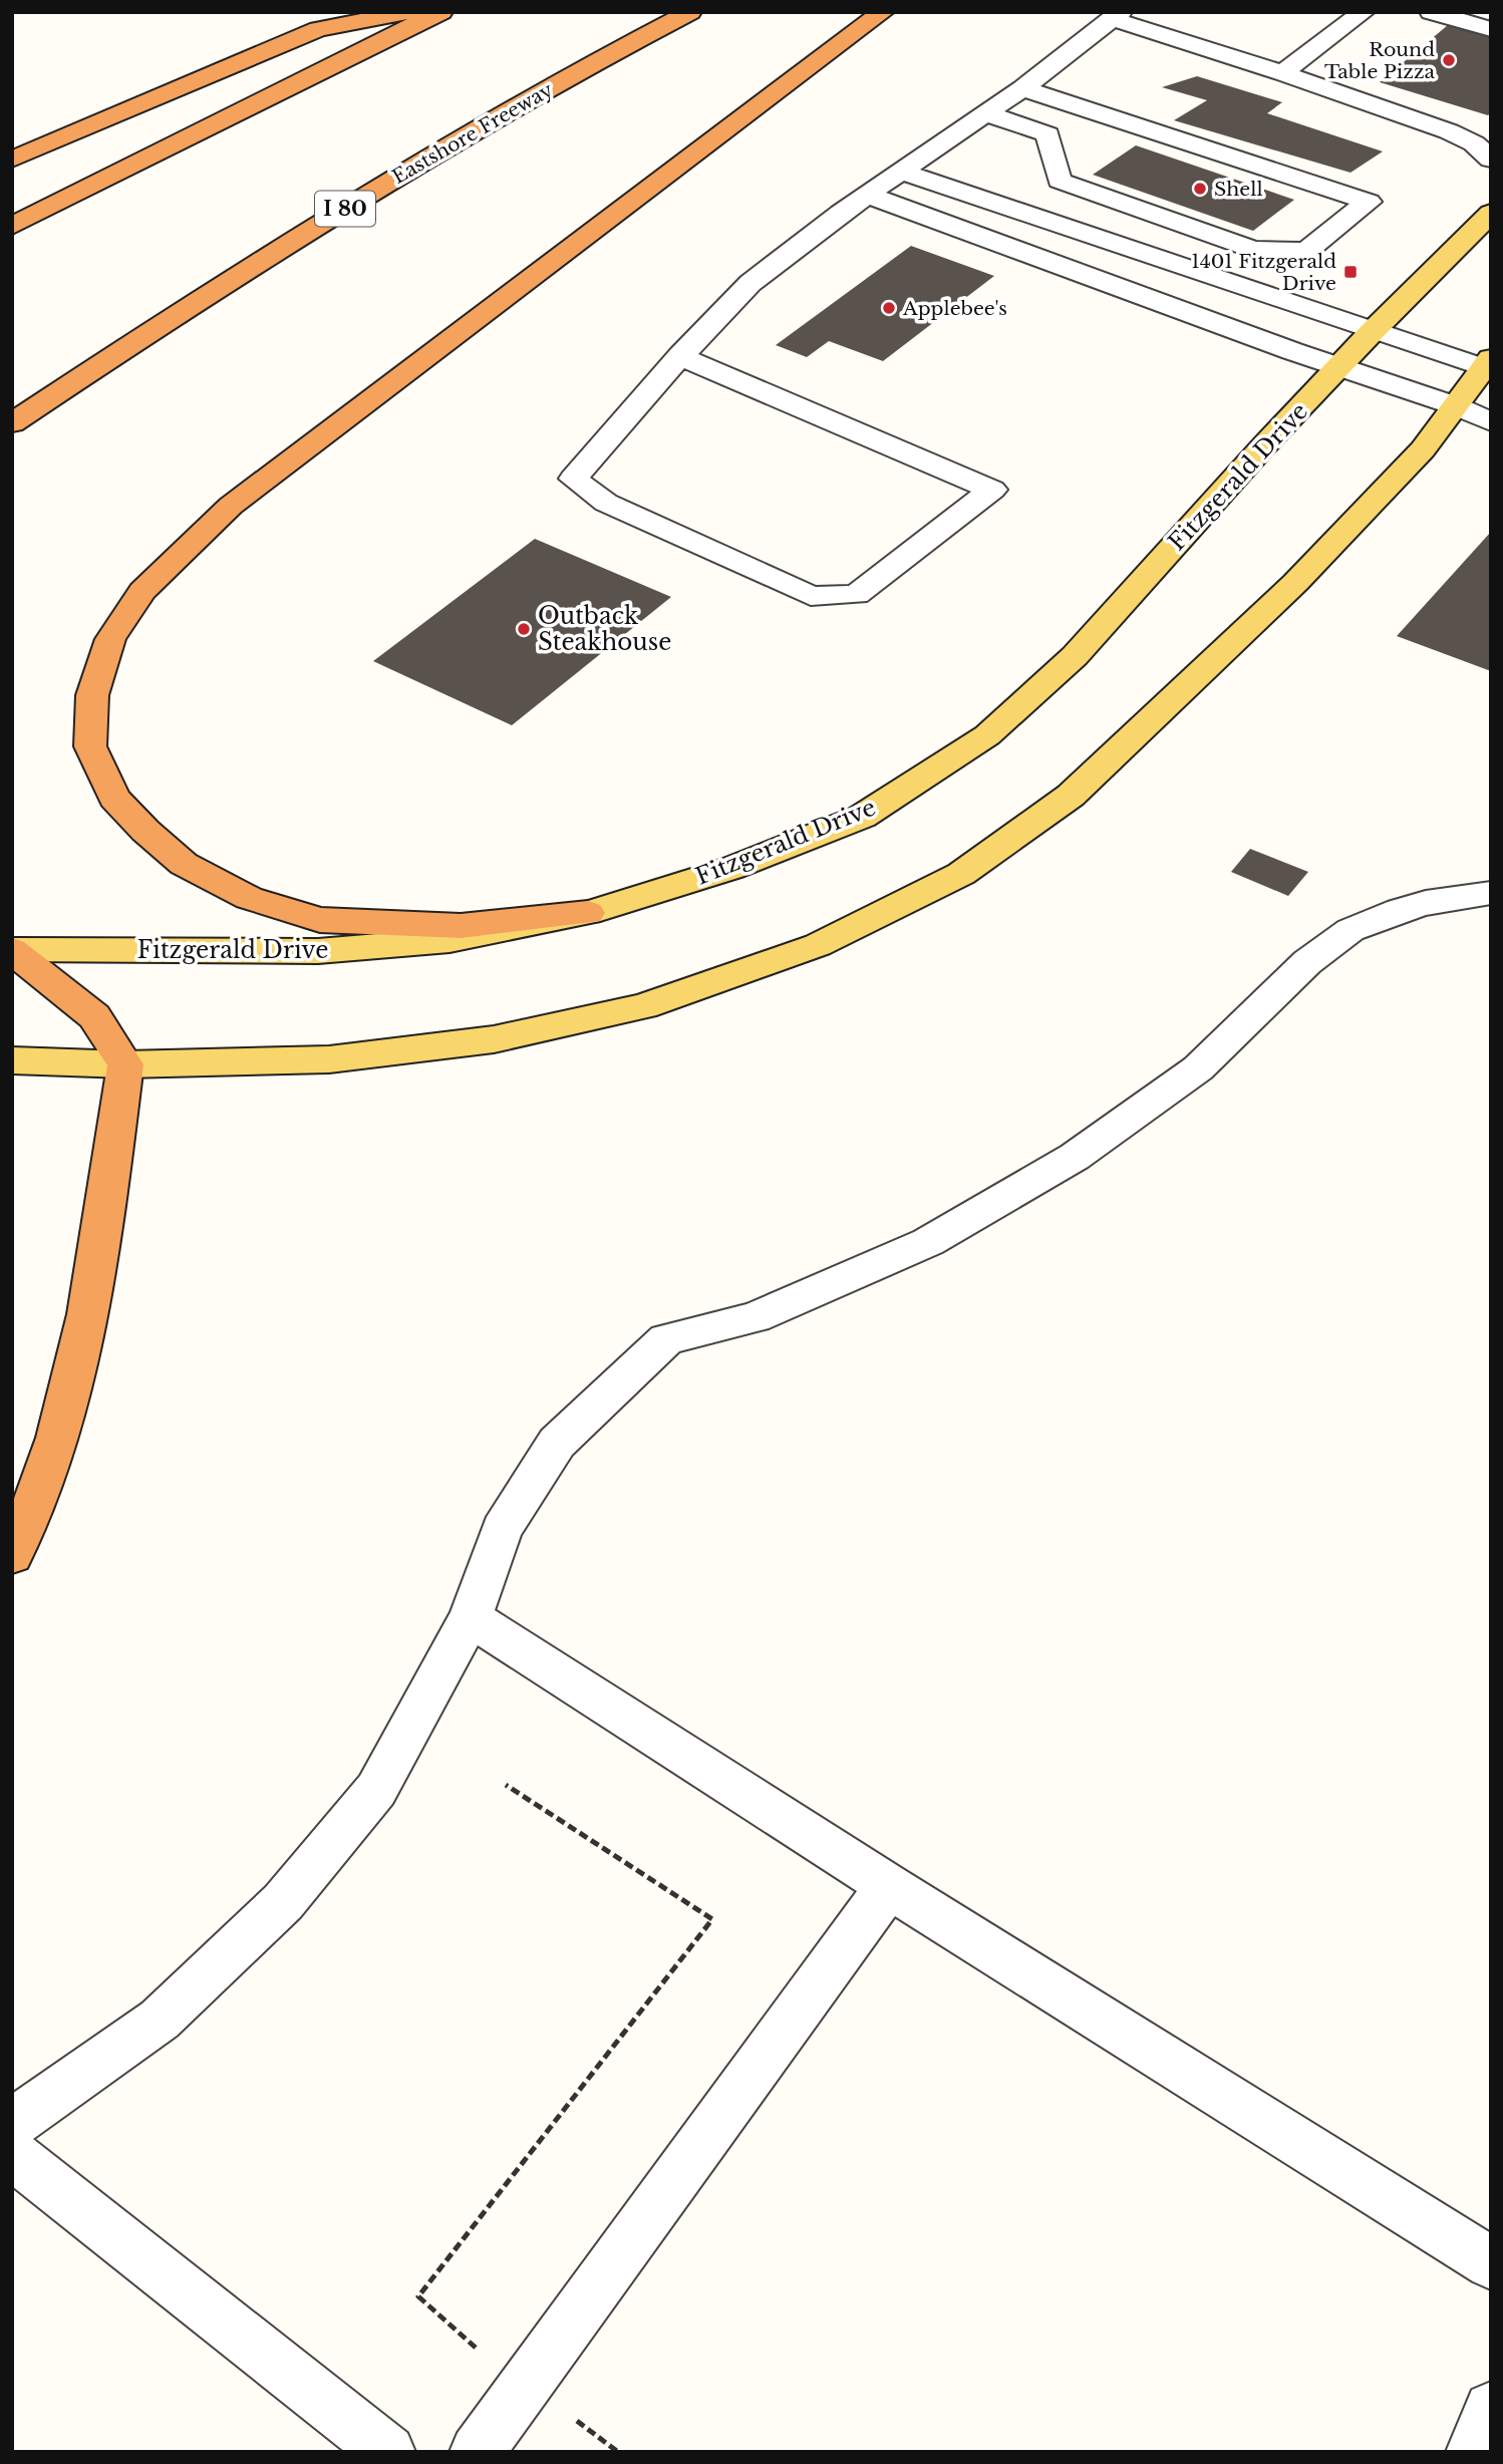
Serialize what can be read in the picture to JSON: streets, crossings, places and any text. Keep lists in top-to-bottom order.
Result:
{
  "streets": {
    "highway": ["Eastshore Freeway", "I 80"],
    "main road": ["Fitzgerald Drive"]
  },
  "places": {
    "other": [
      "Round Table Pizza",
      "Shell",
      "Applebee's",
      "Outback Steakhouse"
    ],
    "transit": ["1401 Fitzgerald Drive"]
  }
}
